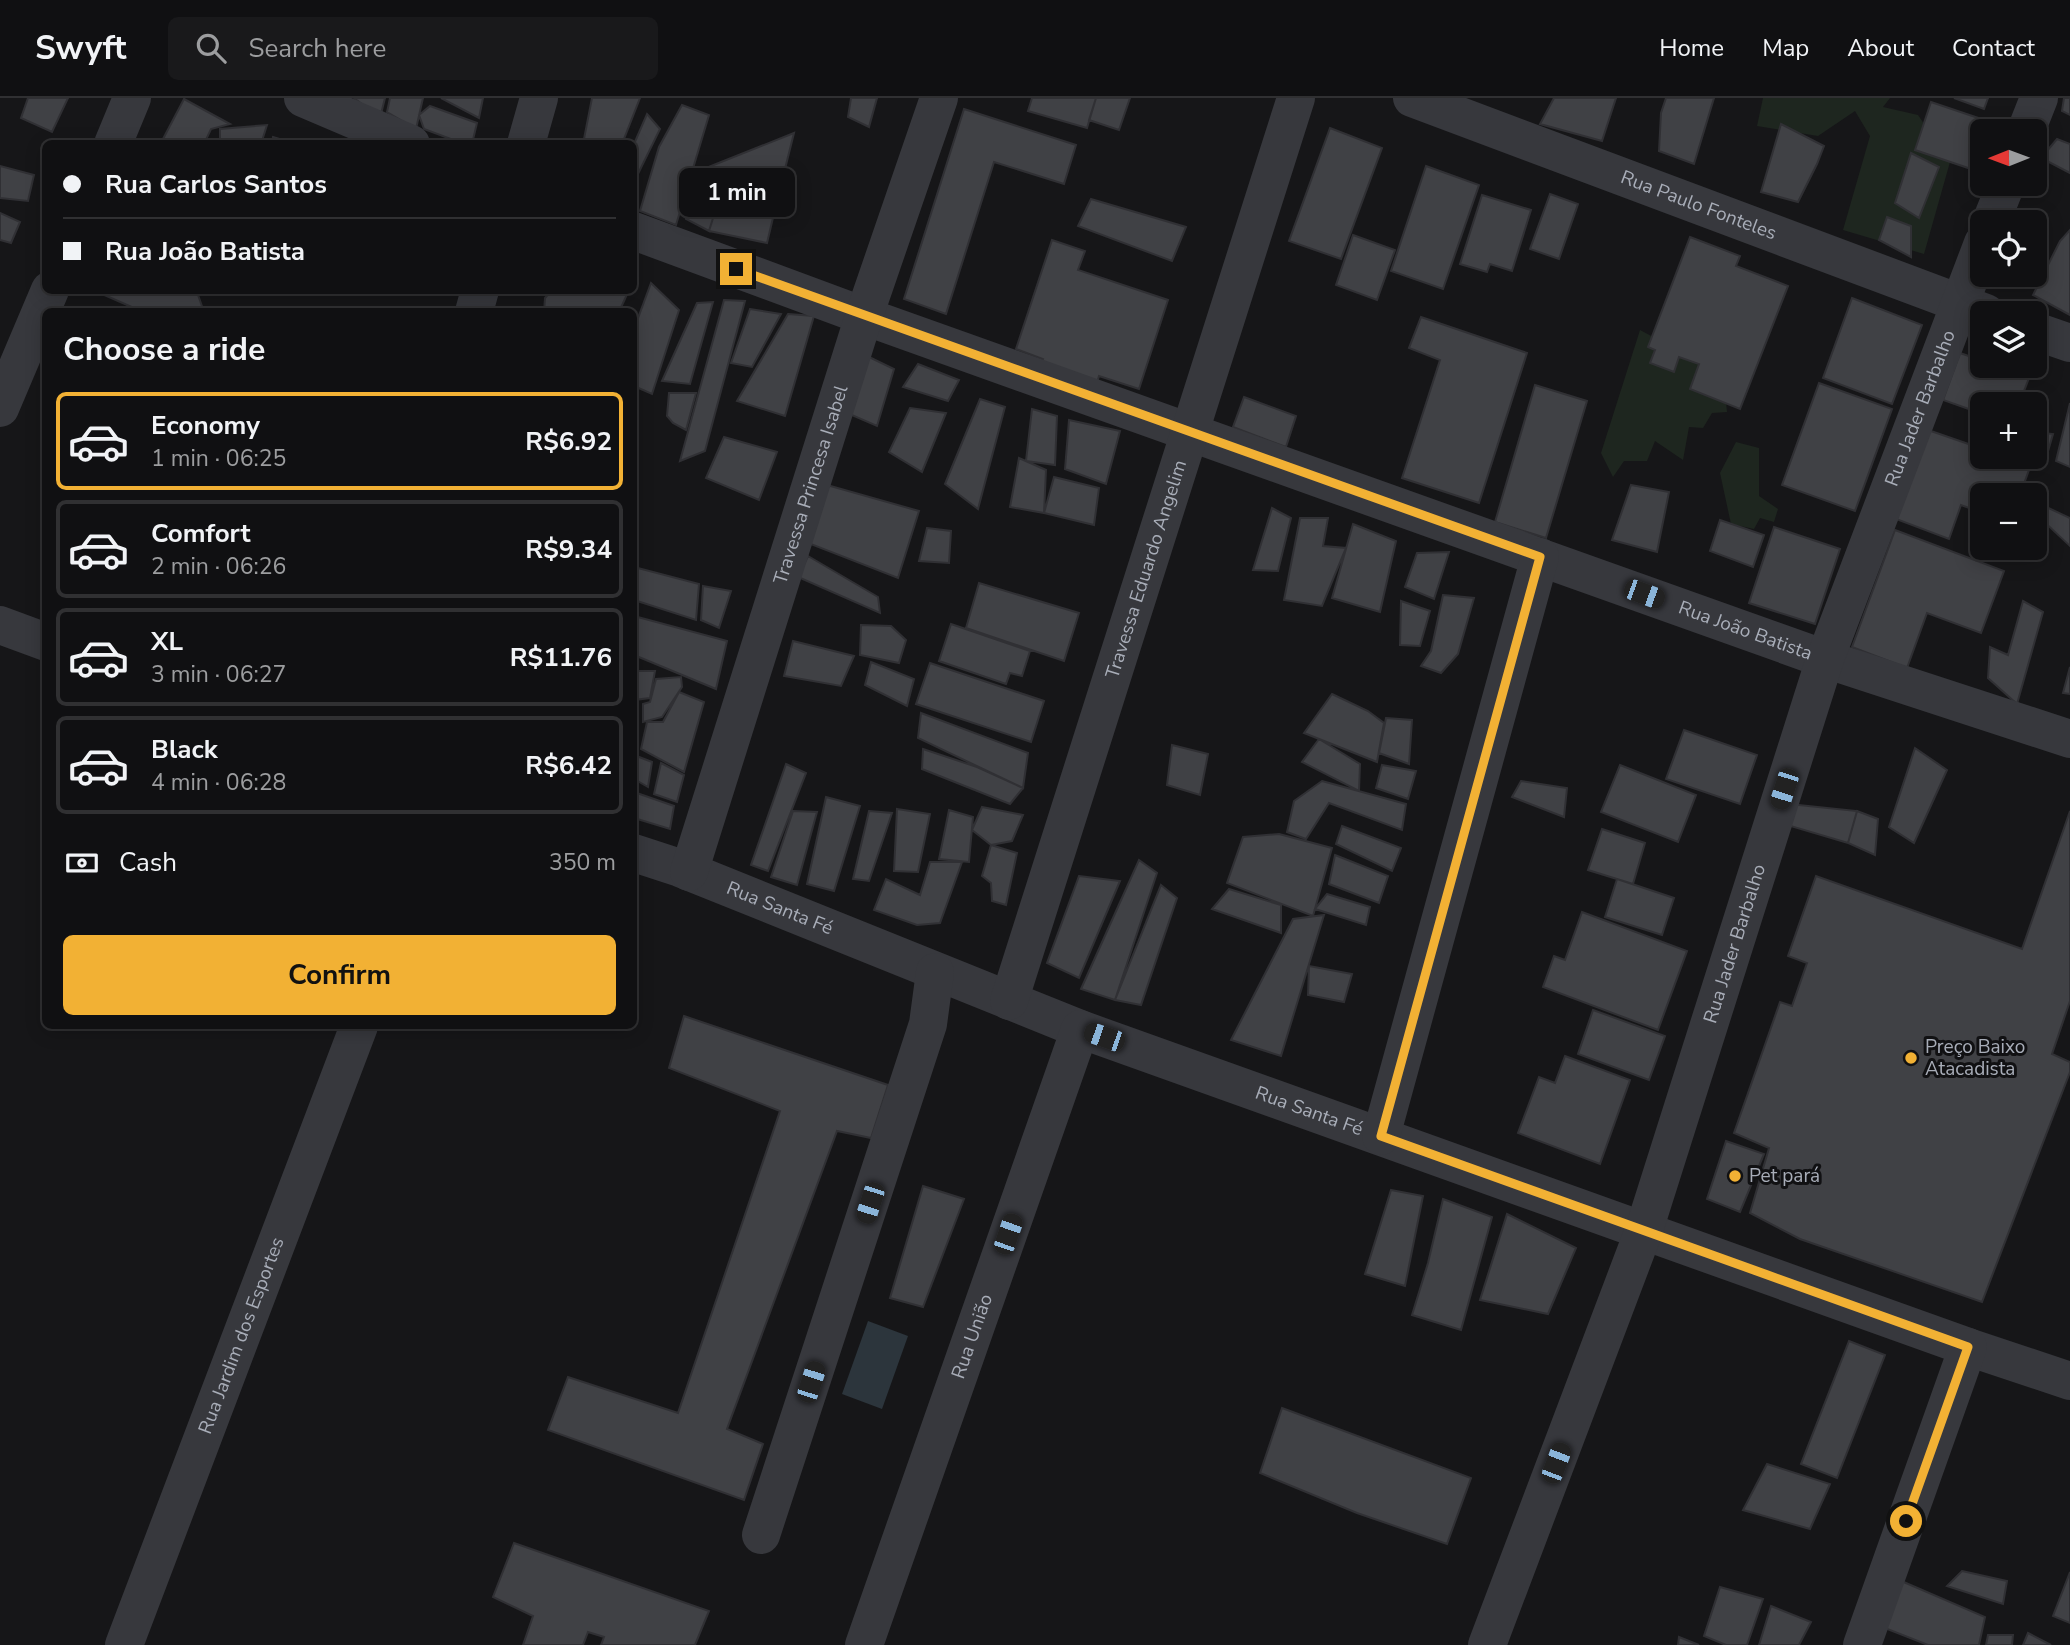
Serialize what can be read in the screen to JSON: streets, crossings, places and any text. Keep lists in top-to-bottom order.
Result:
{
  "streets": {
    "street": [
      "Rua Paulo Fonteles",
      "Rua Jader Barbalho",
      "Travessa Princesa Isabel",
      "Travessa Eduardo Angelim",
      "Rua João Batista",
      "Rua Santa Fé",
      "Rua Jardim dos Esportes",
      "Rua União"
    ]
  },
  "crossings": [
    ["Rua Jader Barbalho", "Rua João Batista"],
    ["Rua Jader Barbalho", "Rua Santa Fé"],
    ["Travessa Princesa Isabel", "Rua João Batista"],
    ["Travessa Princesa Isabel", "Rua Santa Fé"],
    ["Travessa Eduardo Angelim", "Rua João Batista"],
    ["Travessa Eduardo Angelim", "Rua Santa Fé"],
    ["Rua Santa Fé", "Rua União"]
  ],
  "places": ["Preço Baixo Atacadista", "Pet pará"],
  "north": "left",
  "page": {
    "header": "Swyft",
    "search": "Search here",
    "nav": [
      "Home",
      "Map",
      "About",
      "Contact"
    ],
    "map_buttons": ["+", "−"],
    "banner": ["Rua Carlos Santos", "Rua João Batista"],
    "bubble": "1 min",
    "heading": "Choose a ride",
    "list": [
      {
        "name": "Economy",
        "note": "1 min · 06:25",
        "value": "R$6.92"
      },
      {
        "name": "Comfort",
        "note": "2 min · 06:26",
        "value": "R$9.34"
      },
      {
        "name": "XL",
        "note": "3 min · 06:27",
        "value": "R$11.76"
      },
      {
        "name": "Black",
        "note": "4 min · 06:28",
        "value": "R$6.42"
      }
    ],
    "pay": ["Cash", "350 m"],
    "buttons": "Confirm"
  }
}
